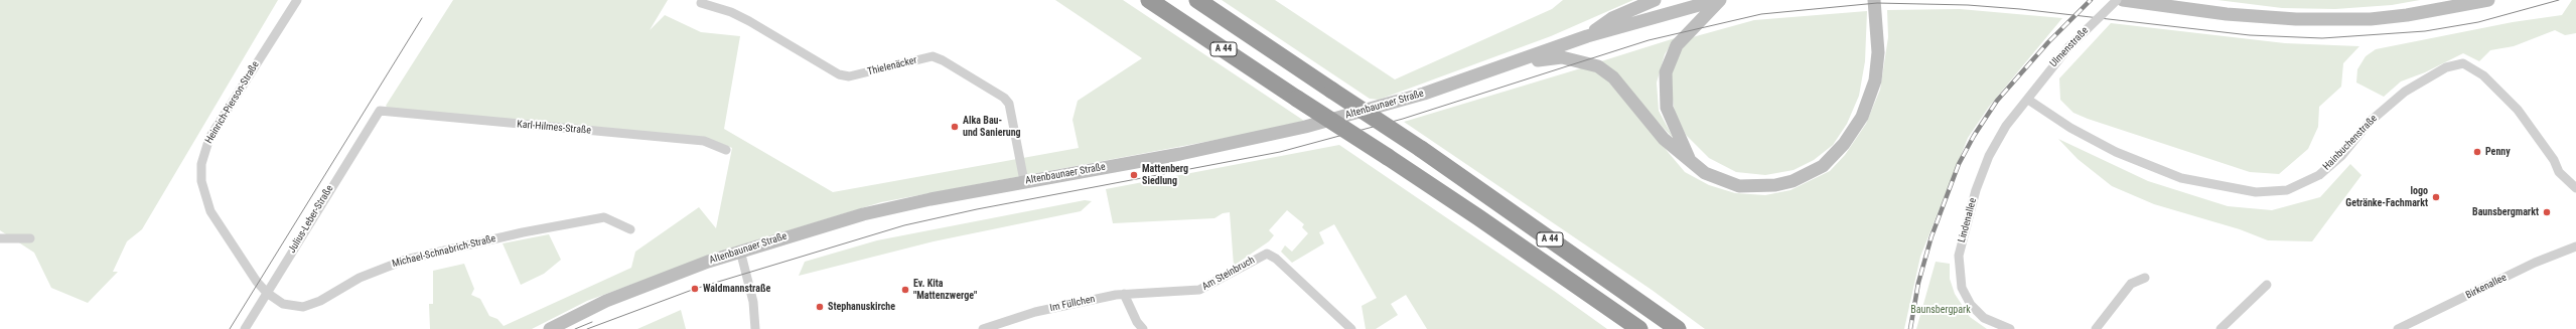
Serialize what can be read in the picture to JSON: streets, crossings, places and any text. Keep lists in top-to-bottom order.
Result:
{
  "streets": {
    "highway": ["A 44"],
    "main road": ["Altenbaunaer Straße"],
    "street": [
      "Ulmenstraße",
      "Thielenäcker",
      "Heinrich-Pierson-Straße",
      "Karl-Hilmes-Straße",
      "Hainbuchenstraße",
      "Julius-Leber-Straße",
      "Lindenallee",
      "Michael-Schnabrich-Straße",
      "Am Steinbruch",
      "Birkenallee",
      "Im Füllchen"
    ]
  },
  "crossings": [
    ["Ulmenstraße", "Hainbuchenstraße"],
    ["Ulmenstraße", "Lindenallee"],
    ["Thielenäcker", "Altenbaunaer Straße"],
    ["Heinrich-Pierson-Straße", "Julius-Leber-Straße"],
    ["Heinrich-Pierson-Straße", "Michael-Schnabrich-Straße"],
    ["Karl-Hilmes-Straße", "Julius-Leber-Straße"],
    ["Hainbuchenstraße", "Lindenallee"],
    ["Julius-Leber-Straße", "Michael-Schnabrich-Straße"],
    ["Am Steinbruch", "Im Füllchen"]
  ],
  "parks": ["Baunsbergpark"],
  "places": [
    "Alka Bau- und Sanierung",
    "Penny",
    "Mattenberg Siedlung",
    "logo Getränke-Fachmarkt",
    "Baunsbergmarkt",
    "Waldmannstraße",
    "Ev. Kita \"Mattenzwerge\"",
    "Stephanuskirche"
  ]
}
